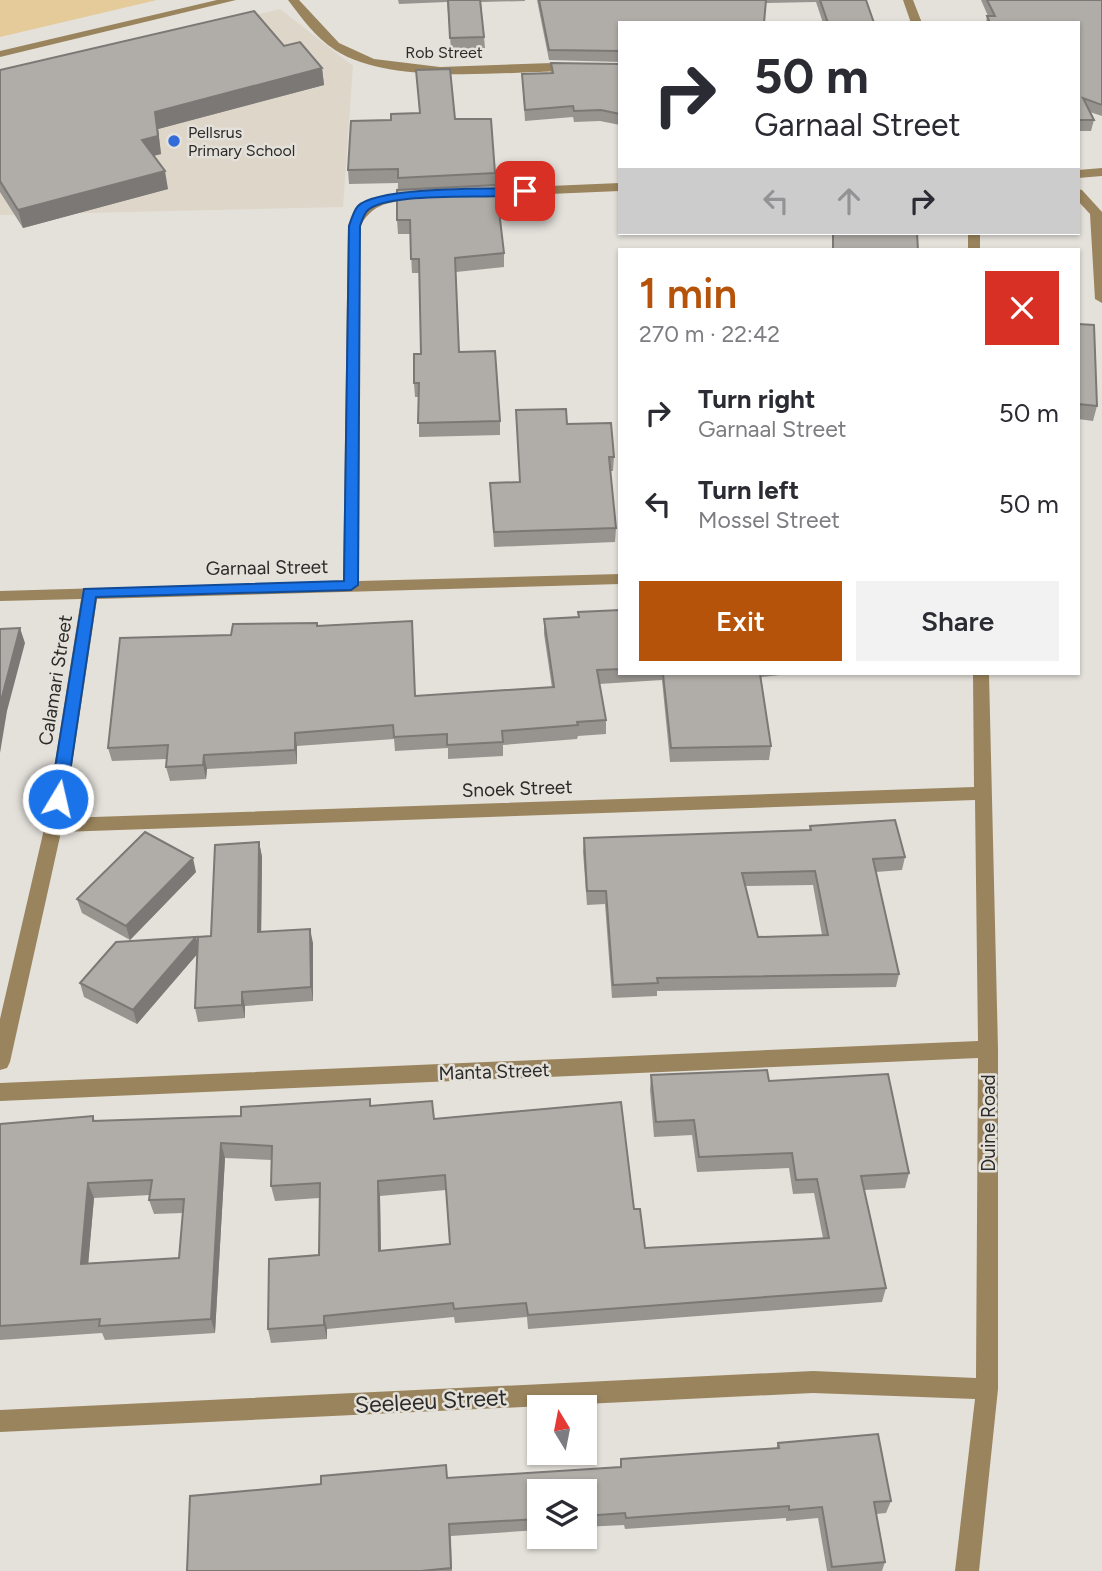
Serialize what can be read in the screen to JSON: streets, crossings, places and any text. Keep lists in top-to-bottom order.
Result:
{
  "streets": {
    "street": [
      "Rob Street",
      "Garnaal Street",
      "Calamari Street",
      "Snoek Street",
      "Manta Street",
      "Duine Road",
      "Seeleeu Street"
    ]
  },
  "crossings": [
    ["Garnaal Street", "Calamari Street"],
    ["Calamari Street", "Snoek Street"],
    ["Snoek Street", "Duine Road"],
    ["Manta Street", "Duine Road"],
    ["Duine Road", "Seeleeu Street"]
  ],
  "places": ["Pellsrus Primary School"],
  "north": "top",
  "page": {
    "turn": ["50 m", "Garnaal Street"],
    "heading": ["1 min", "270 m · 22:42"],
    "list": [
      {
        "name": "Turn right",
        "note": "Garnaal Street",
        "value": "50 m"
      },
      {
        "name": "Turn left",
        "note": "Mossel Street",
        "value": "50 m"
      }
    ],
    "buttons": ["Exit", "Share"]
  }
}
